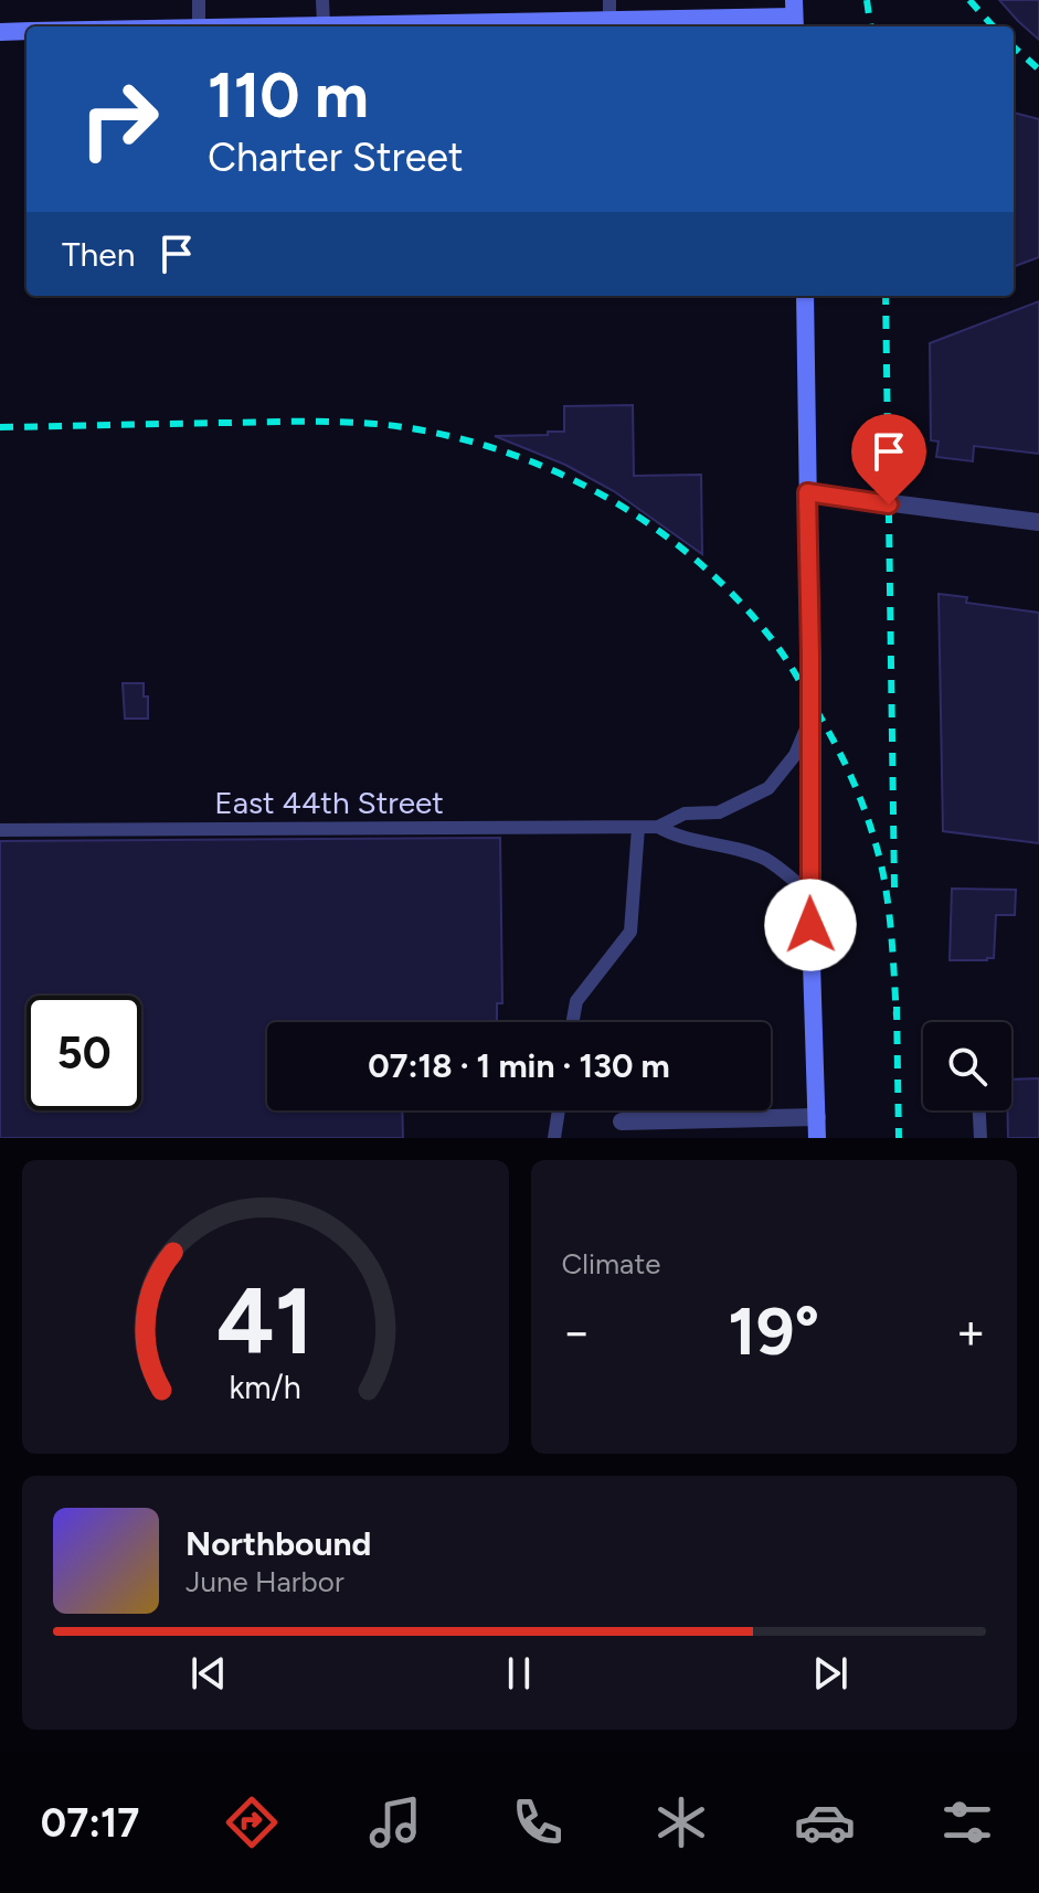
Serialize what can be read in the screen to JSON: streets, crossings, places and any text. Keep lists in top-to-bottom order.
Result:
{
  "streets": {
    "lane": ["East 44th Street"]
  },
  "page": {
    "turn": ["110 m", "Charter Street"],
    "then": "Then",
    "limit": "50",
    "trip": "07:18 · 1 min · 130 m",
    "tile": "Climate",
    "heat": ["−", "19°", "+"],
    "song": ["Northbound", "June Harbor"],
    "tabs": "07:17",
    "gauge": ["41", "km/h"]
  }
}
